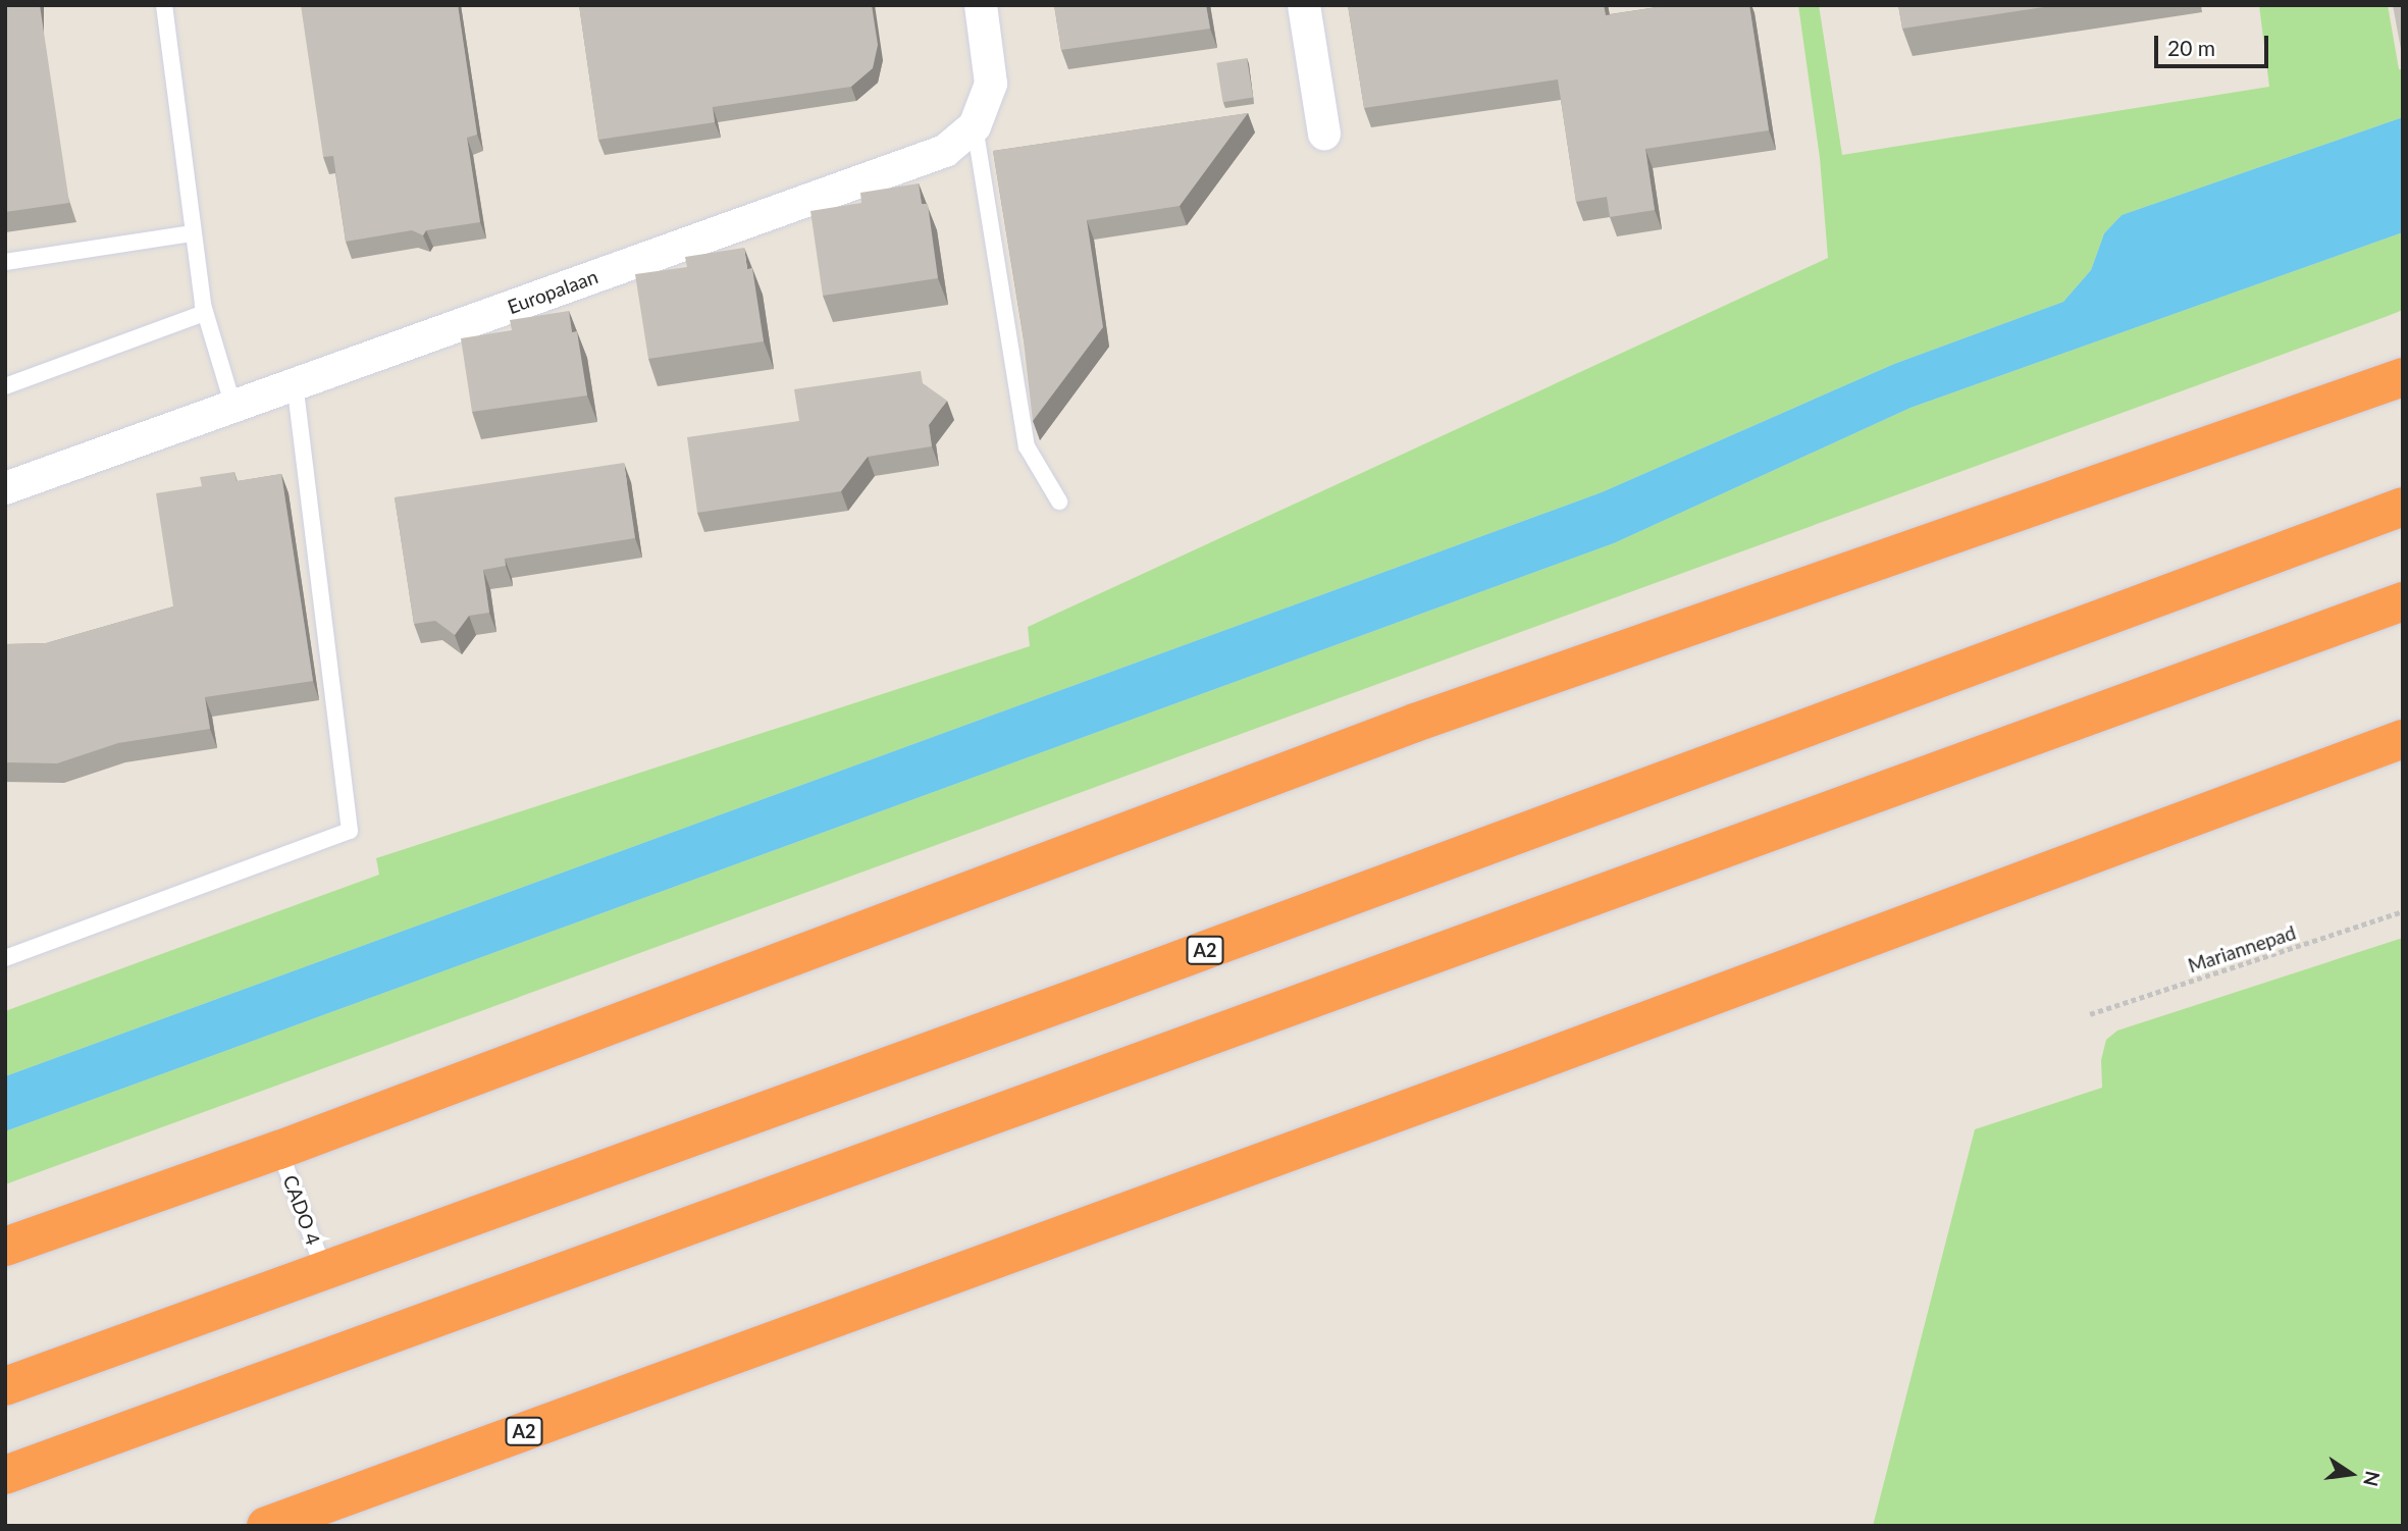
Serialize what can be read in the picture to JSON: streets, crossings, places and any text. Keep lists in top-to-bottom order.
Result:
{
  "streets": {
    "highway": ["A2"],
    "street": ["Europalaan"],
    "lane": ["CADO 4"],
    "path": ["Mariannepad"]
  },
  "crossings": [
    ["A2", "CADO 4"]
  ],
  "scale_bar": "20 m",
  "north": "right"
}
